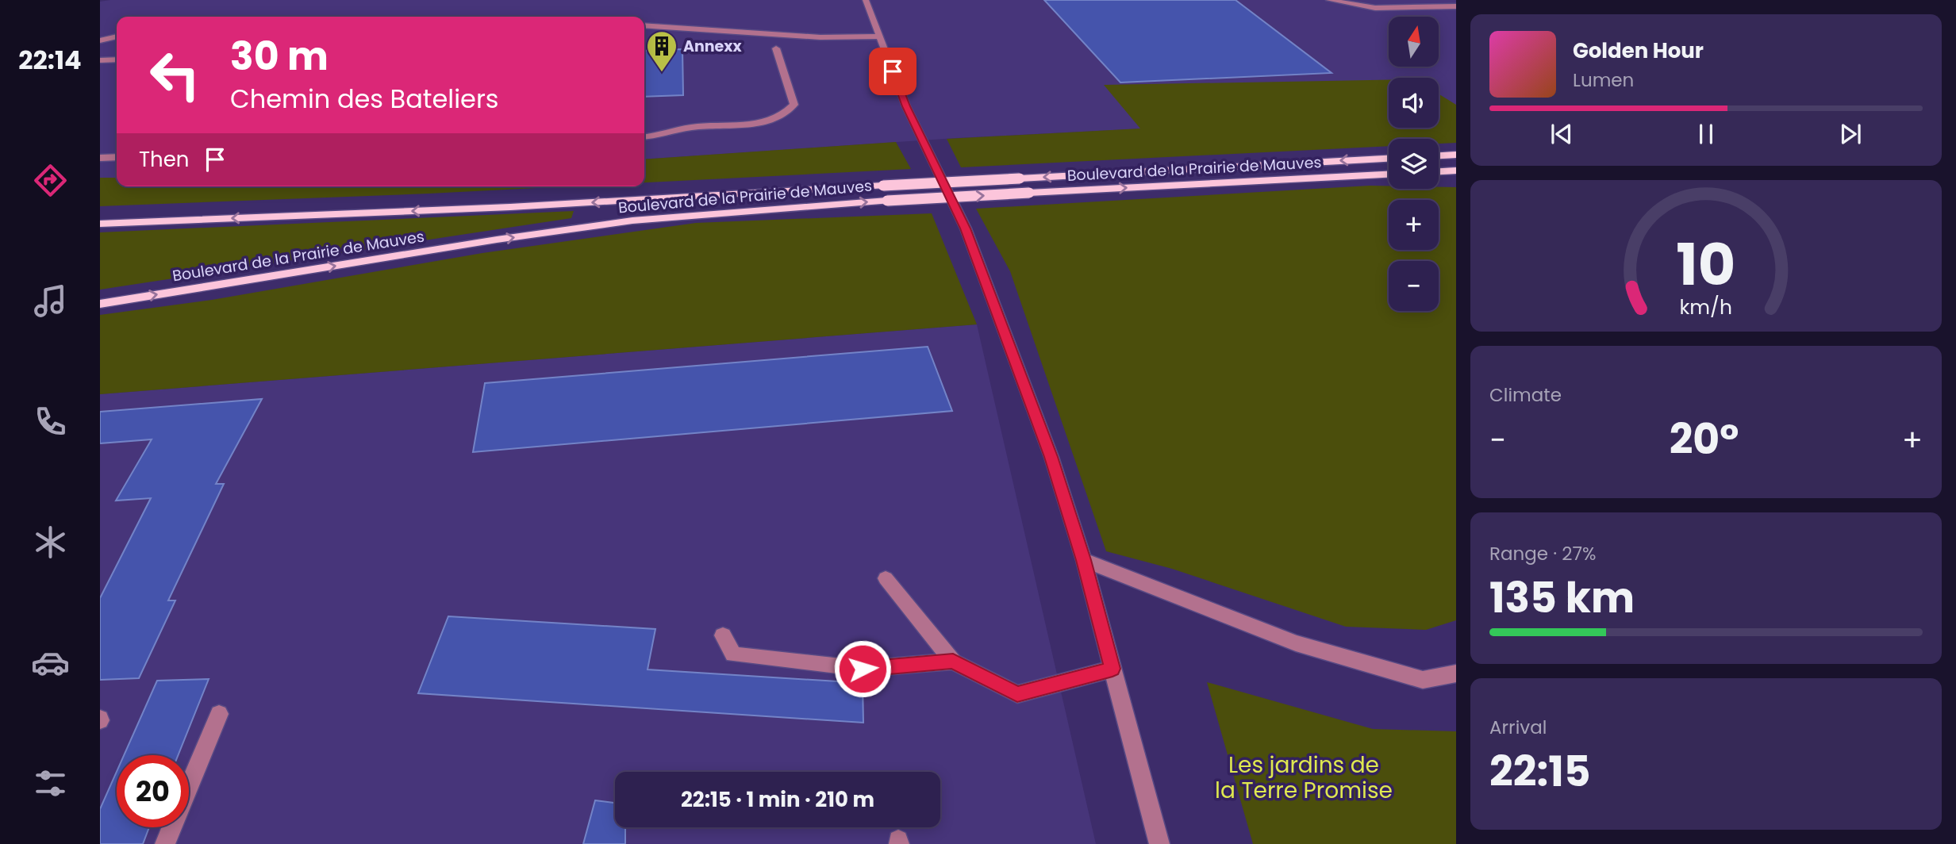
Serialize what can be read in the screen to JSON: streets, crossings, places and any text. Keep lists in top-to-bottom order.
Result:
{
  "streets": {
    "main road": ["Boulevard de la Prairie de Mauves"]
  },
  "parks": ["Les jardins de la Terre Promise"],
  "places": {
    "building": ["Annexx"]
  },
  "north": "top",
  "page": {
    "tabs": "22:14",
    "map_buttons": ["+", "−"],
    "turn": ["30 m", "Chemin des Bateliers"],
    "song": ["Golden Hour", "Lumen"],
    "then": "Then",
    "tile": [
      "Climate",
      ["Range · 27%", "135 km"],
      ["Arrival", "22:15"]
    ],
    "heat": ["−", "20°", "+"],
    "limit": "20",
    "trip": "22:15 · 1 min · 210 m",
    "gauge": ["10", "km/h"]
  }
}
